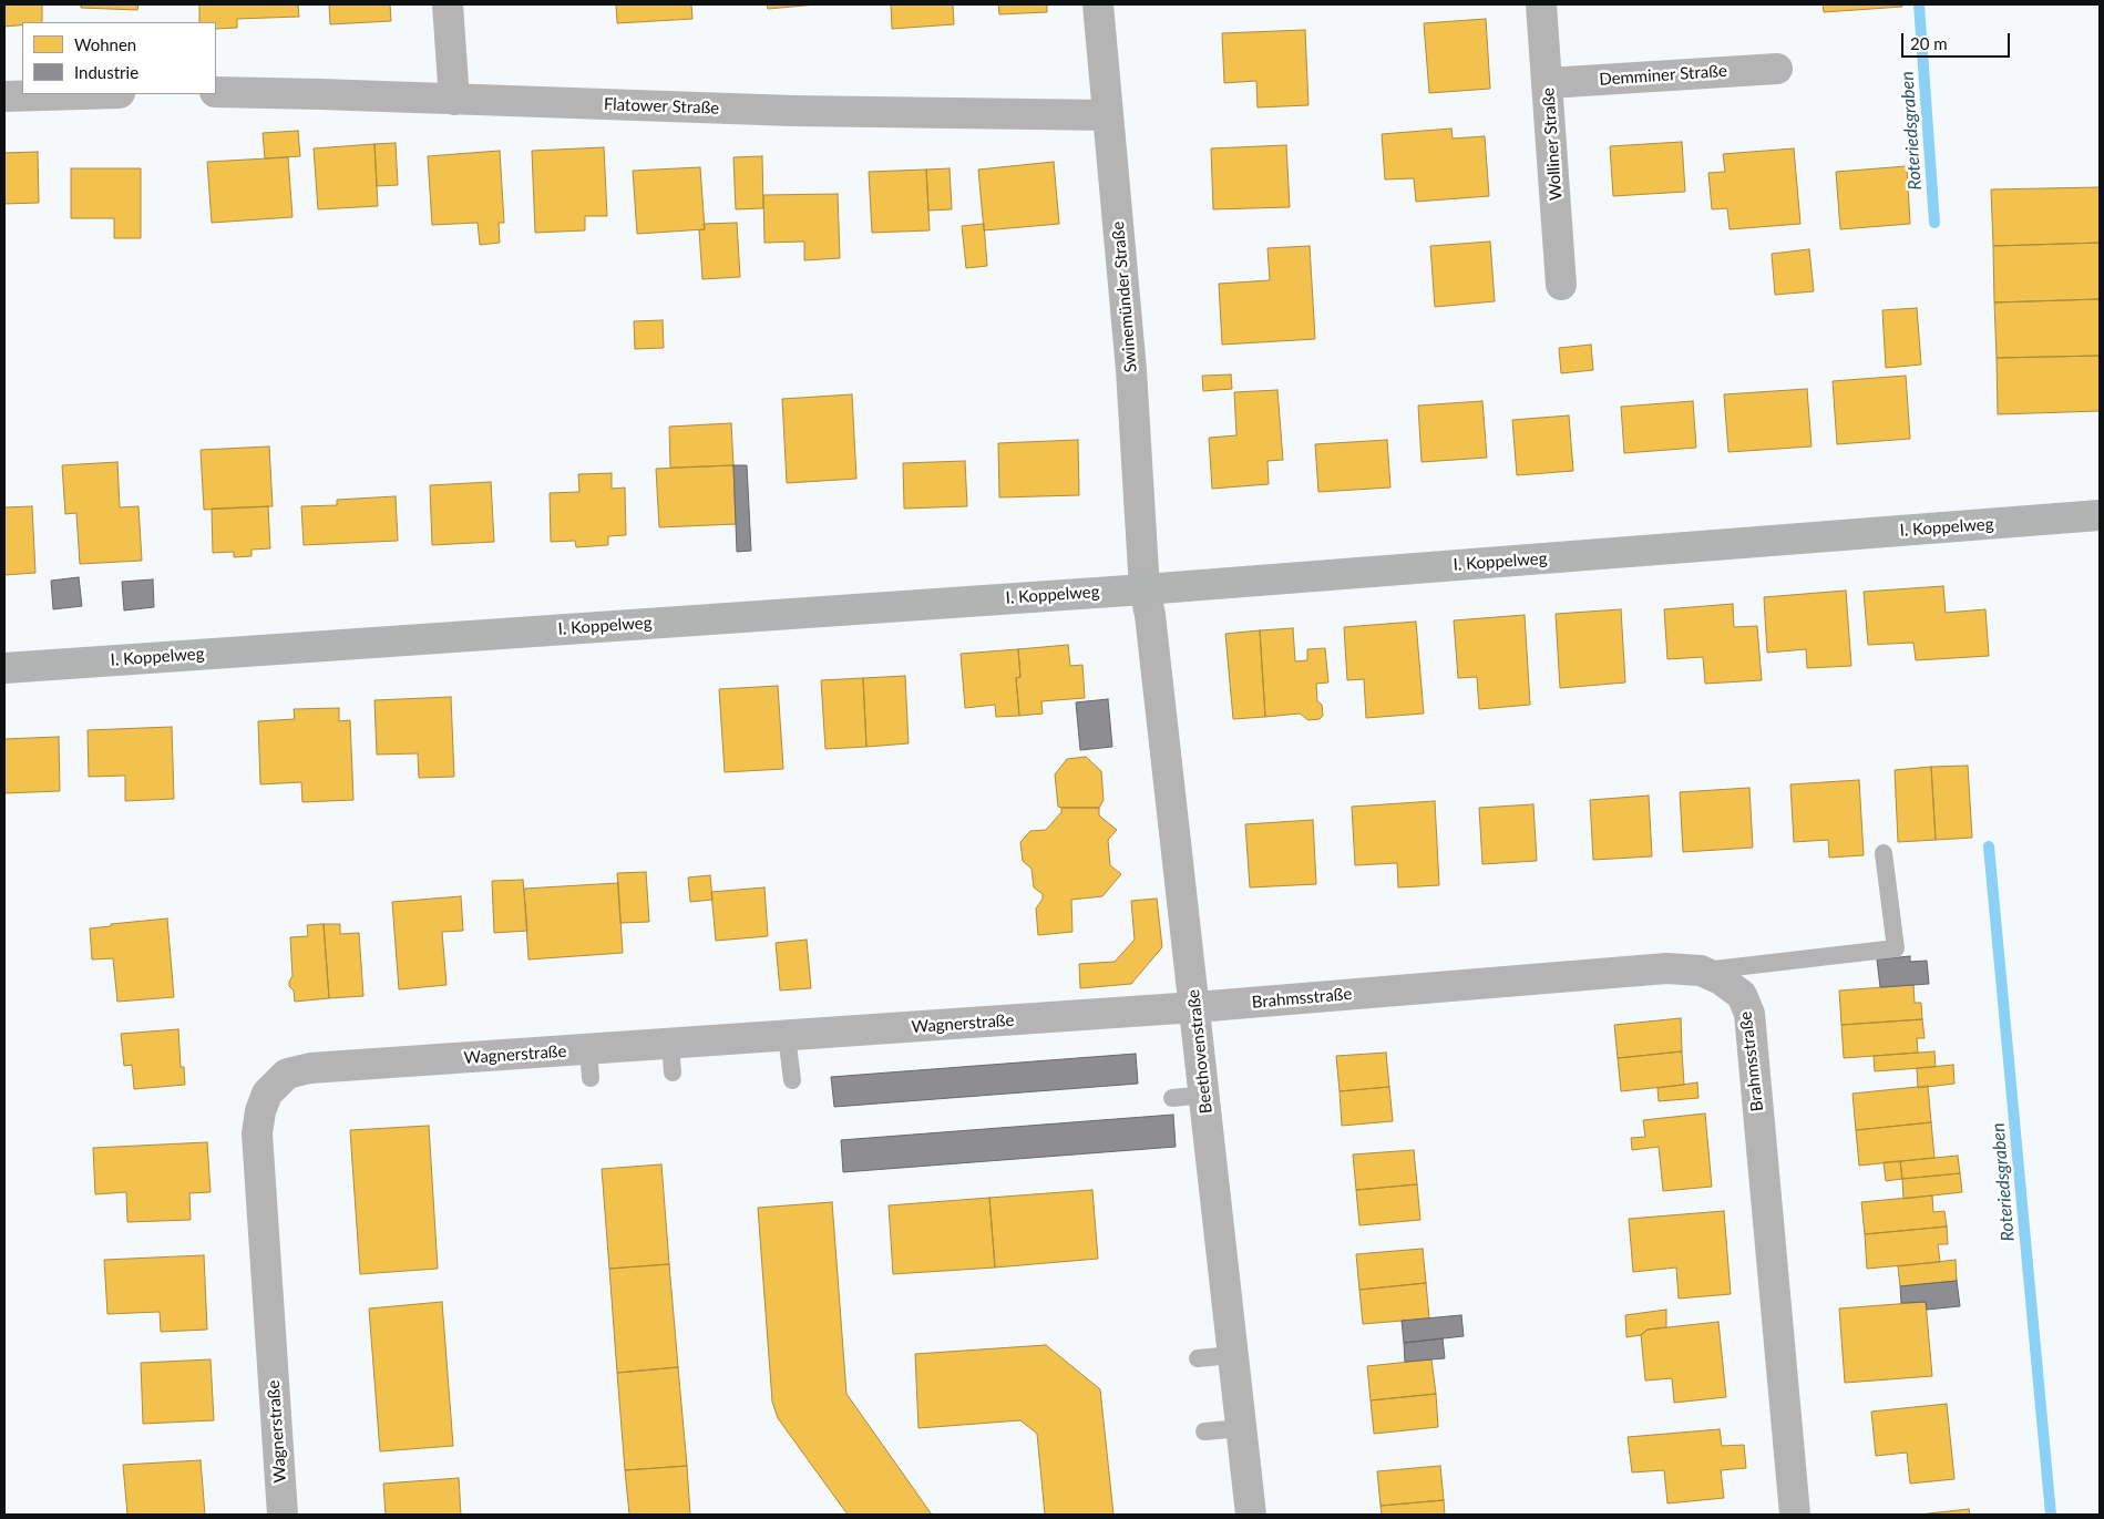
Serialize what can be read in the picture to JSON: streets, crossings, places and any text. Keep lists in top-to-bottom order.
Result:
{
  "streets": {
    "street": [
      "Demminer Straße",
      "Flatower Straße",
      "Wolliner Straße",
      "Swinemünder Straße",
      "I. Koppelweg",
      "Brahmsstraße",
      "Wagnerstraße",
      "Beethovenstraße"
    ]
  },
  "crossings": [
    ["Demminer Straße", "Wolliner Straße"],
    ["Flatower Straße", "Swinemünder Straße"],
    ["Swinemünder Straße", "I. Koppelweg"],
    ["Swinemünder Straße", "Beethovenstraße"],
    ["I. Koppelweg", "Beethovenstraße"],
    ["Brahmsstraße", "Wagnerstraße"],
    ["Brahmsstraße", "Beethovenstraße"],
    ["Wagnerstraße", "Beethovenstraße"]
  ],
  "water": ["Roteriedsgraben"],
  "legend": ["Wohnen", "Industrie"],
  "scale_bar": "20 m"
}
